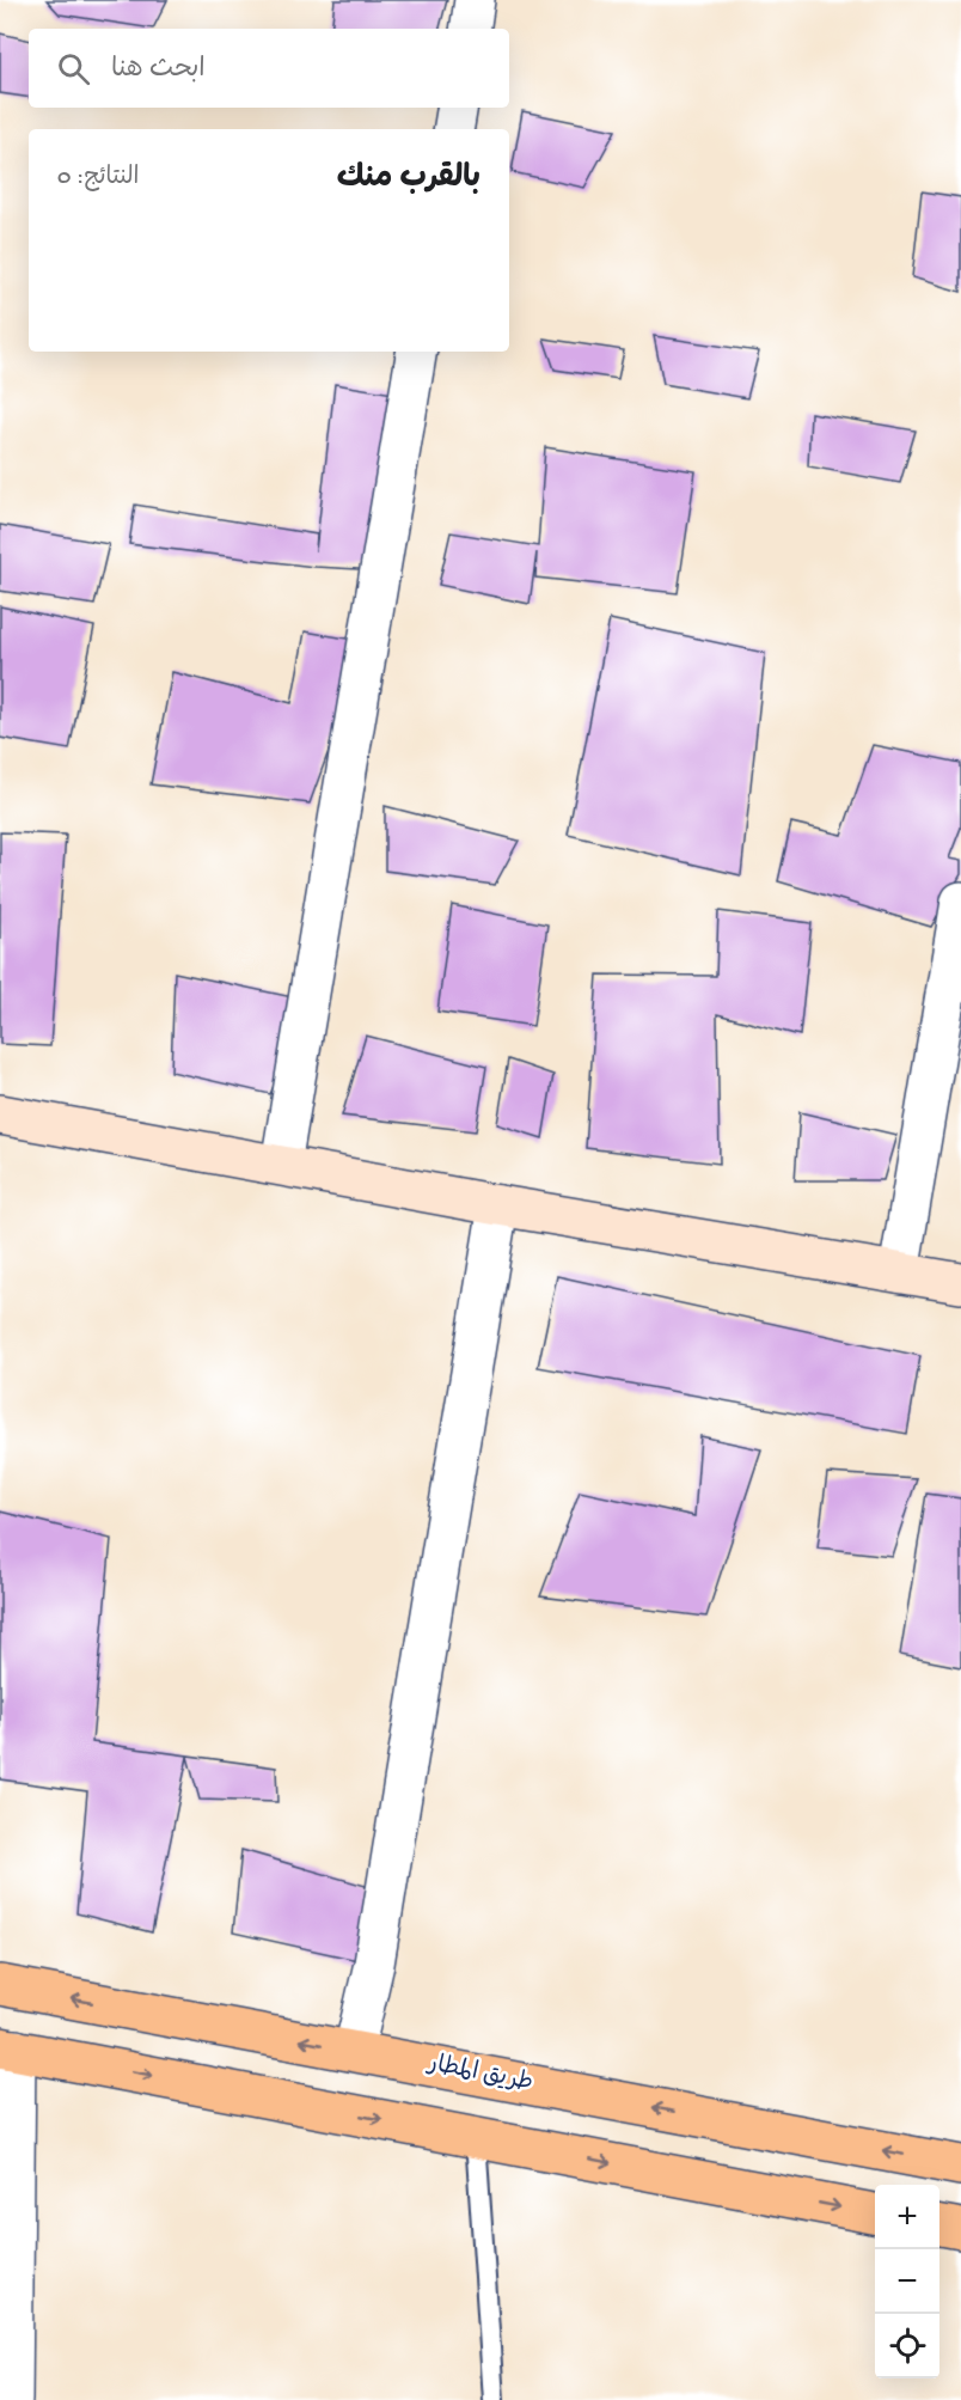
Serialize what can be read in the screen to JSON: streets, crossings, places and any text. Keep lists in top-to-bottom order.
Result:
{
  "streets": {
    "highway": ["طريق المطار"]
  },
  "page": {
    "search": "ابحث هنا",
    "heading": ["بالقرب منك", "النتائج: 0"],
    "map_buttons": ["+", "−"]
  }
}
